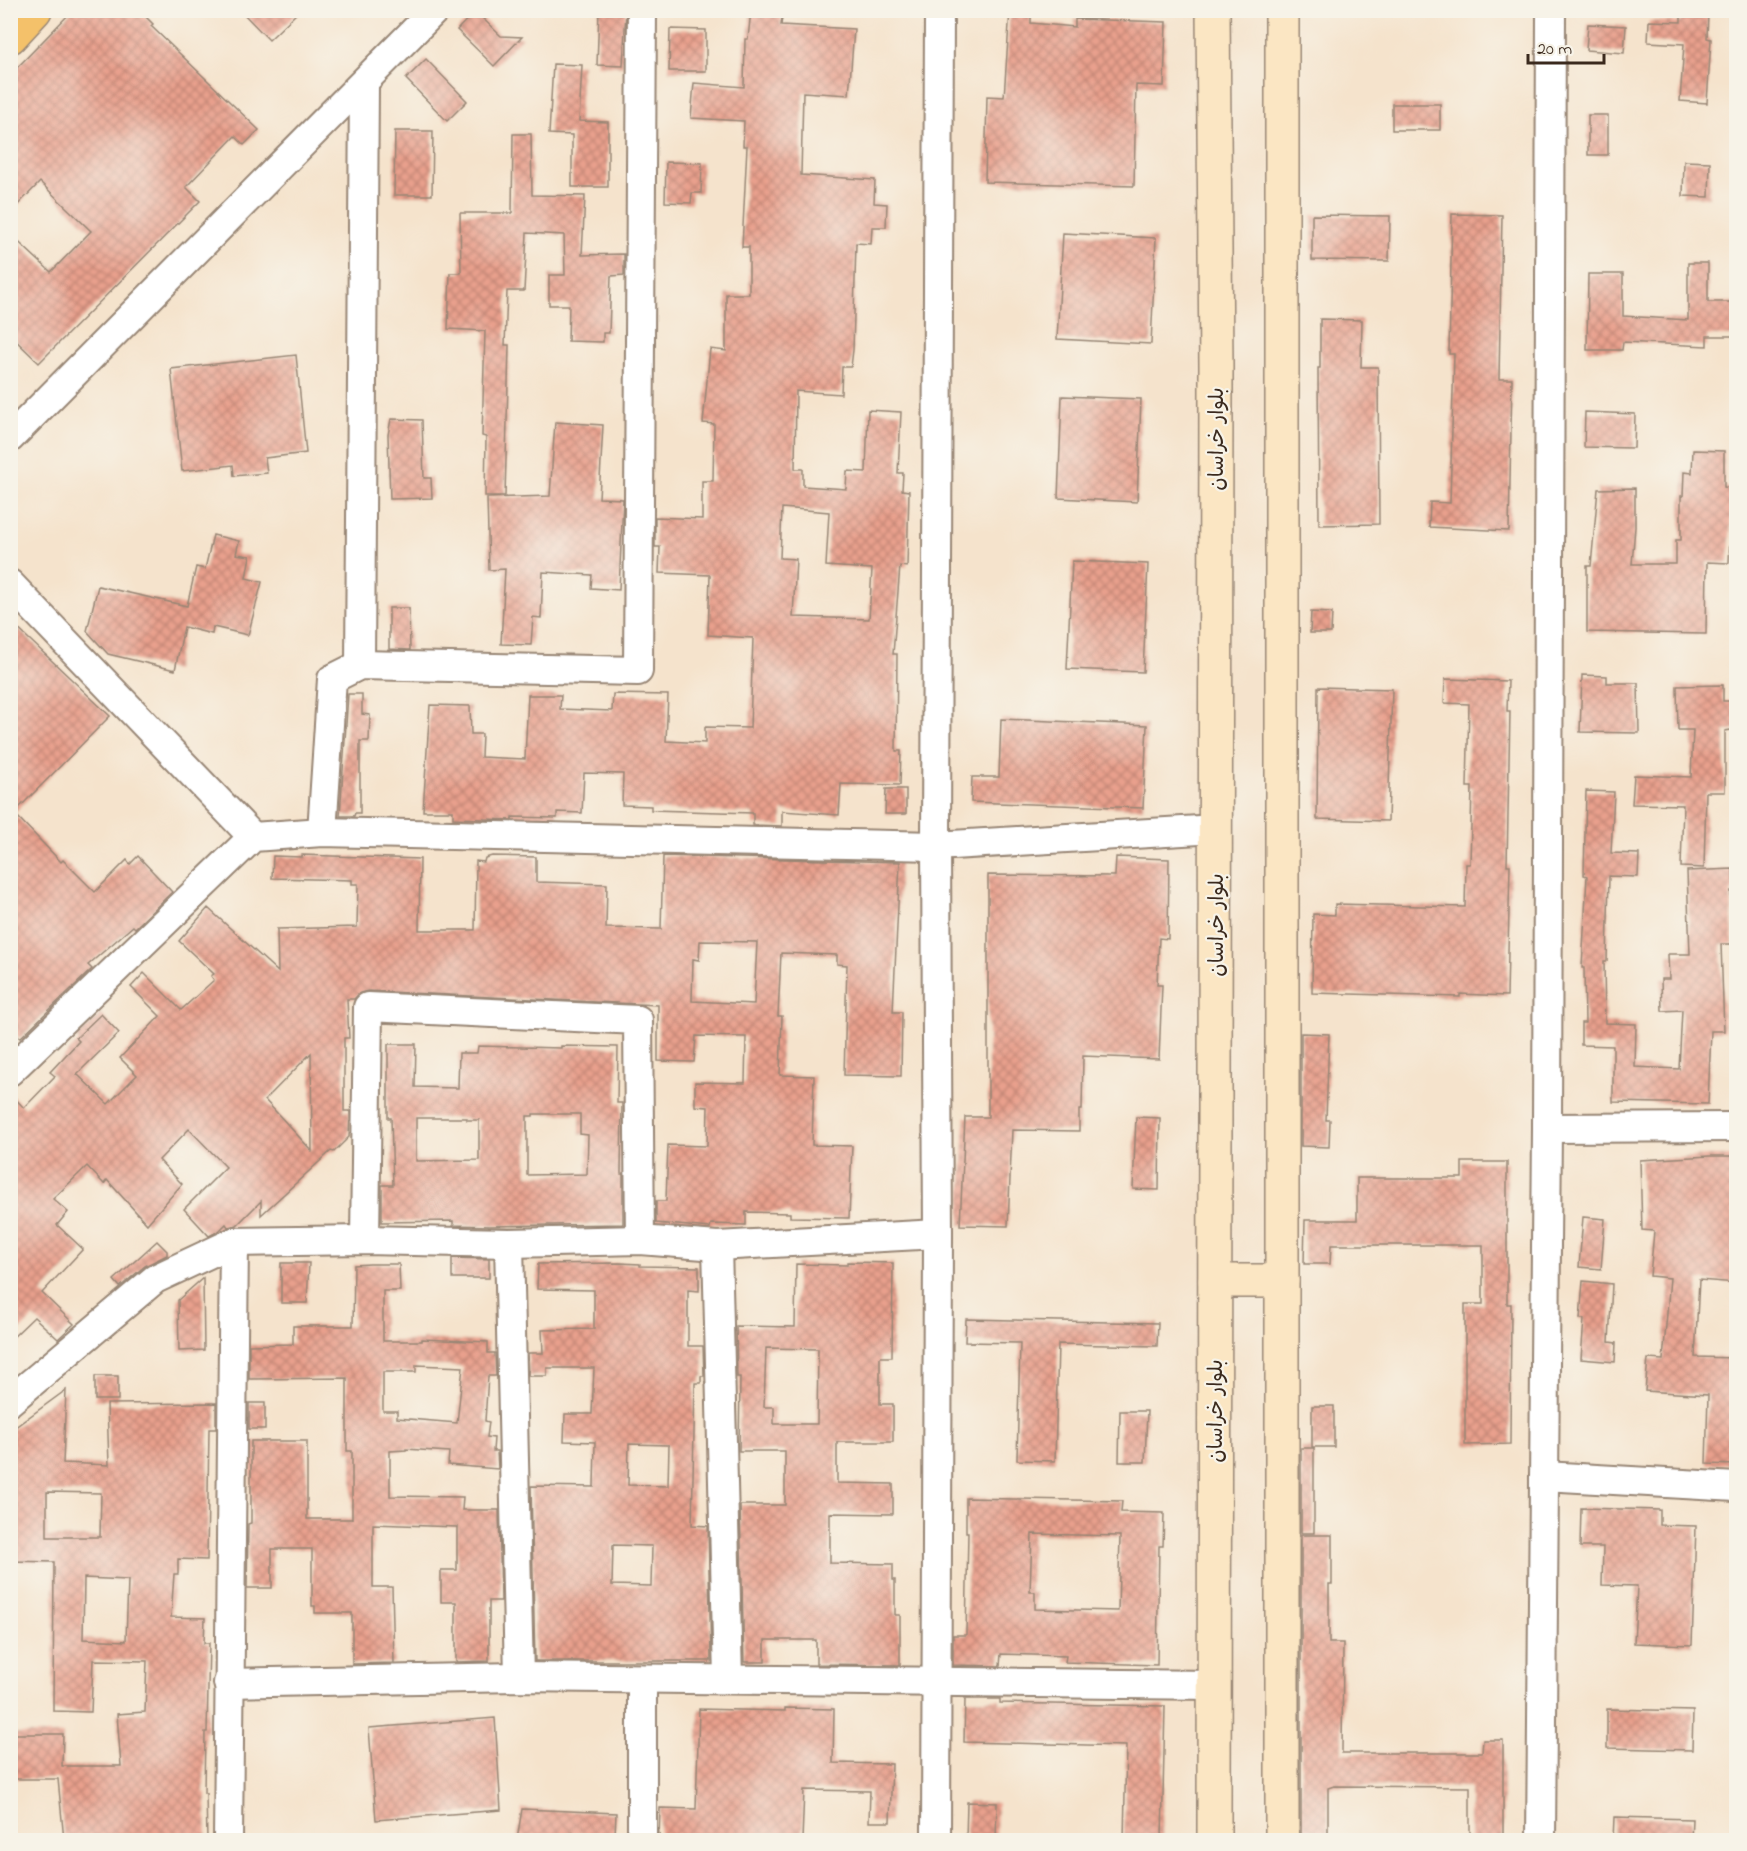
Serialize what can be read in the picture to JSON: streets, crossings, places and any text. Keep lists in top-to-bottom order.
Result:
{
  "streets": {
    "main road": ["بلوار خراسان"]
  },
  "scale_bar": "20 m"
}
